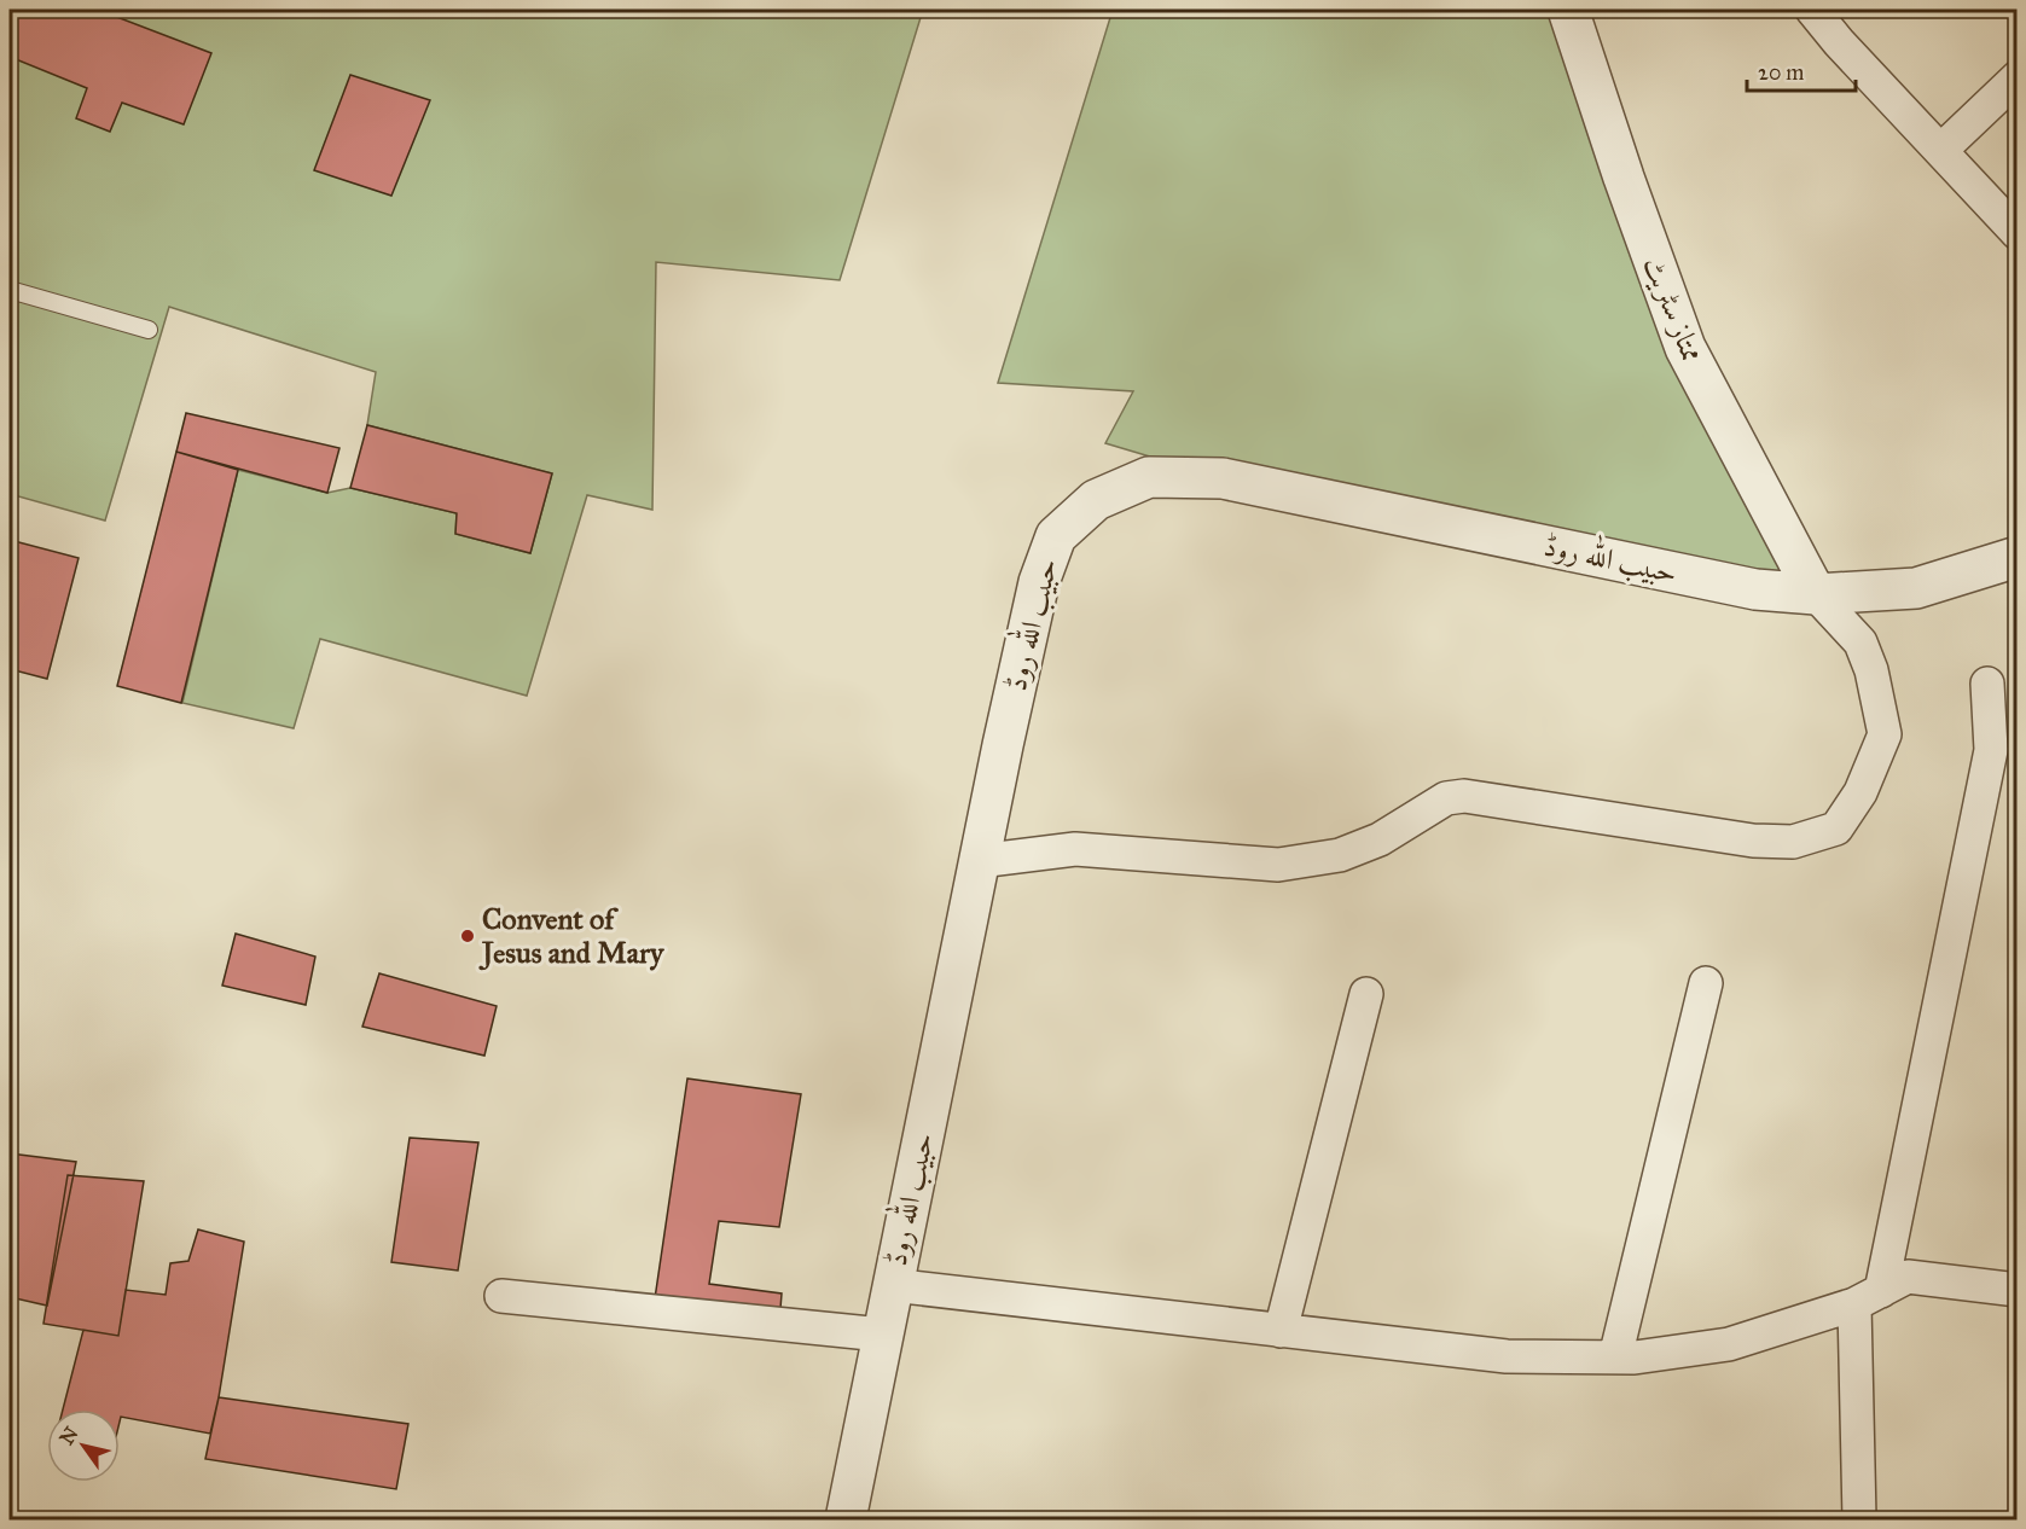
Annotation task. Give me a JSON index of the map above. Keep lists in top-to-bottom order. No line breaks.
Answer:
{"streets":{"street":["ممتاز سٹریٹ","حبیب اللہ روڈ"]},"crossings":[["ممتاز سٹریٹ","حبیب اللہ روڈ"]],"places":["Convent of Jesus and Mary"],"scale_bar":"20 m","north":"top left"}
